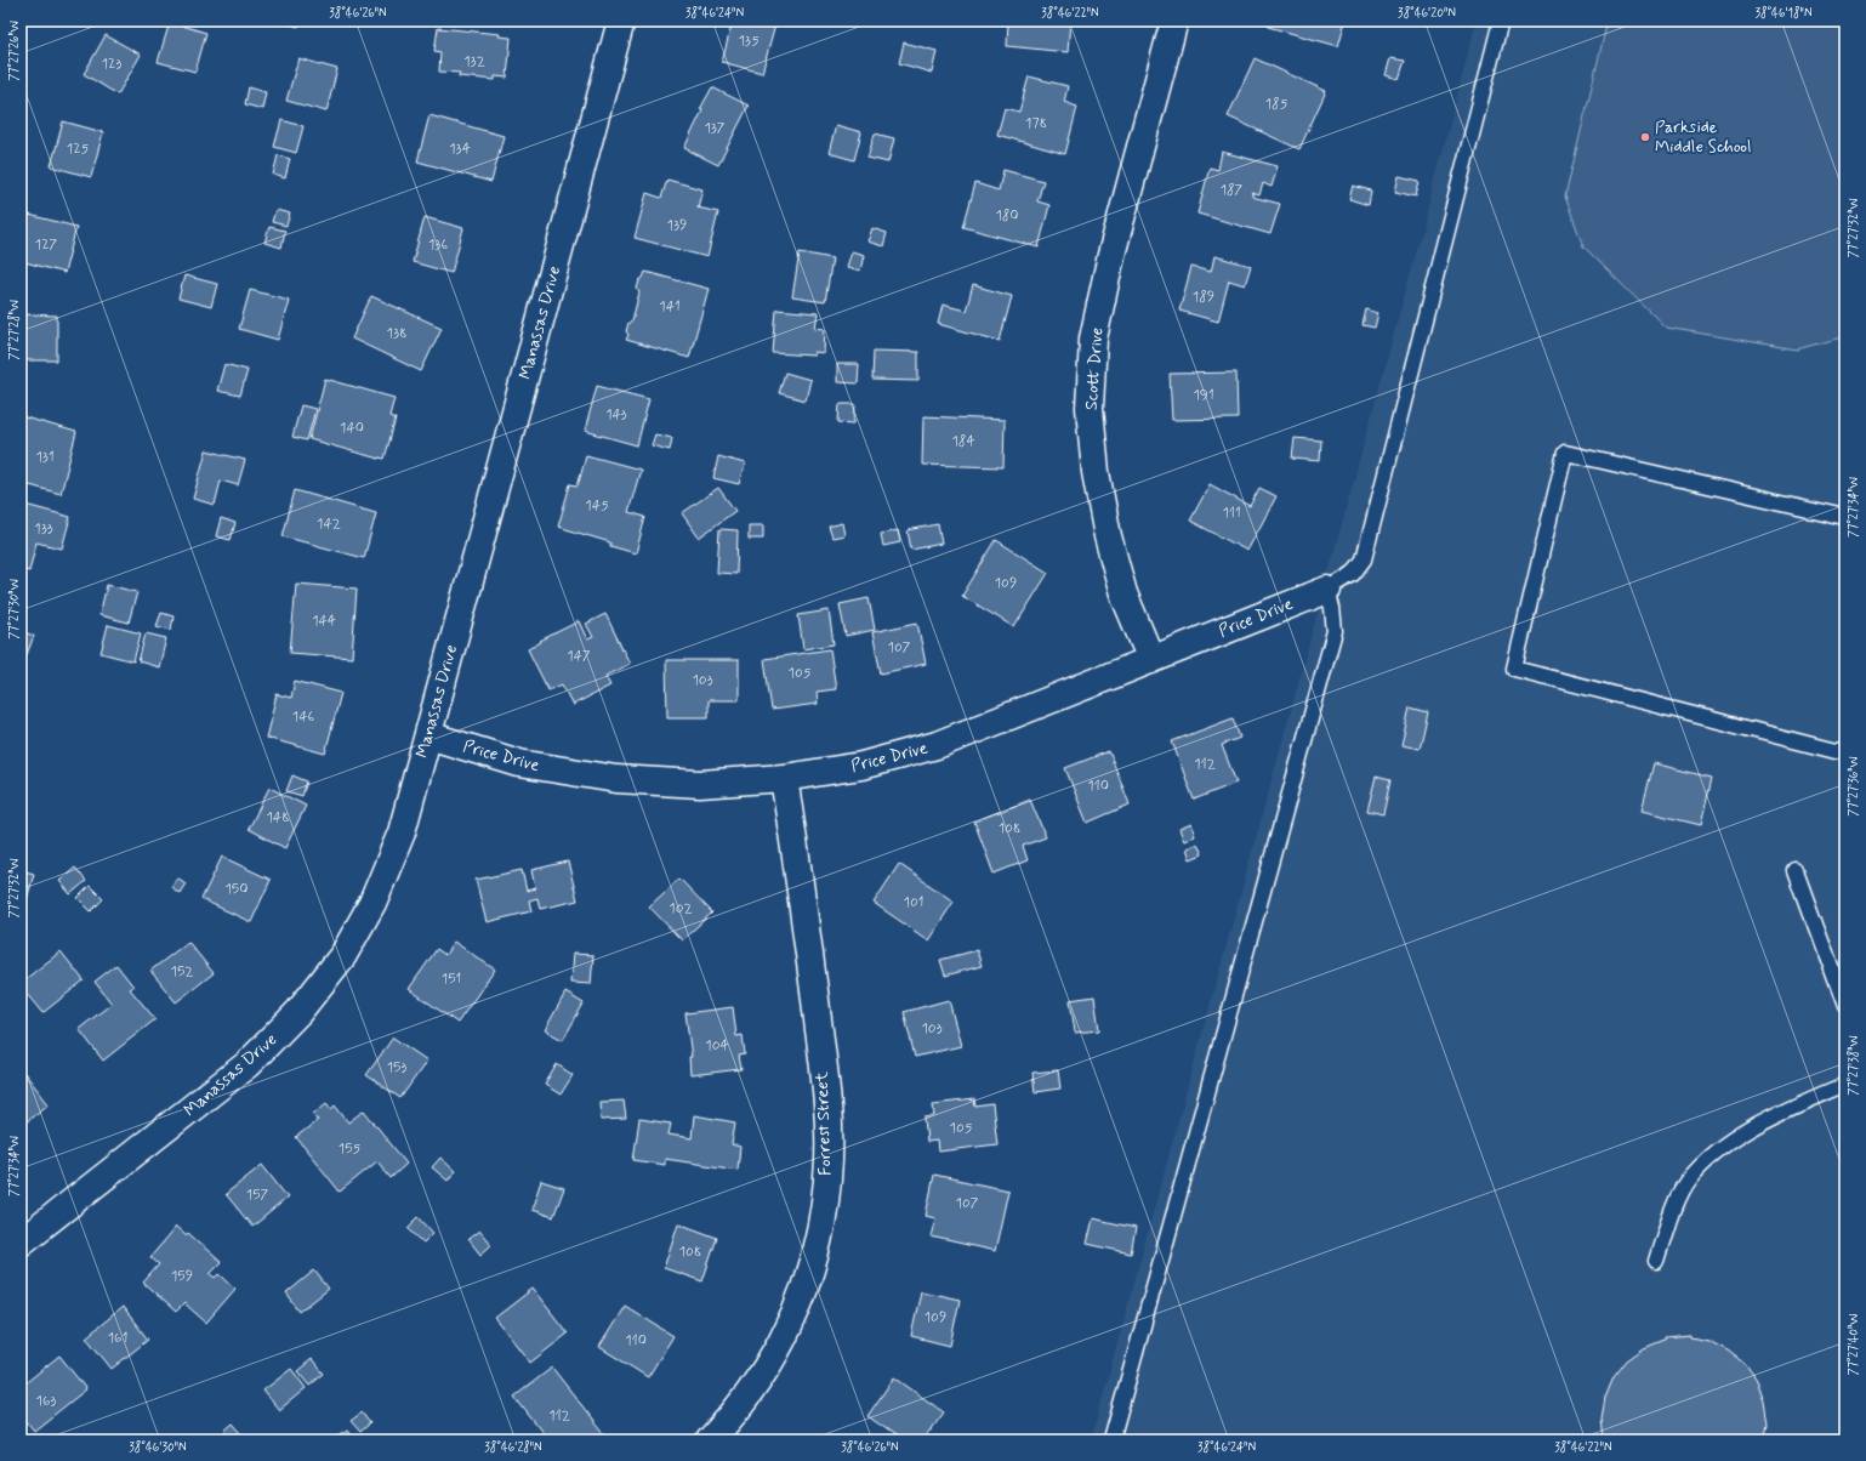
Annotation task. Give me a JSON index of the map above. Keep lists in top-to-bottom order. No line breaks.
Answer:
{"streets":{"street":["Manassas Drive","Scott Drive","Price Drive","Forrest Street"]},"crossings":[["Manassas Drive","Price Drive"],["Scott Drive","Price Drive"],["Price Drive","Forrest Street"]],"places":["Parkside Middle School"],"house_numbers":["135","132","123","185","178","137","125","134","187","180","139","127","136","189","141","138","191","143","140","184","131","145","111","142","133","109","144","107","147","105","103","146","112","110","148","108","150","101","102","152","151","103","104","153","105","155","157","107","108","159","109","161","110","163","112"],"coordinates":["38°46'26\"N","38°46'24\"N","38°46'22\"N","38°46'20\"N","38°46'18\"N","77°27'26\"W","77°27'32\"W","77°27'28\"W","77°27'34\"W","77°27'30\"W","77°27'36\"W","77°27'38\"W","77°27'40\"W","38°46'30\"N","38°46'28\"N"]}
